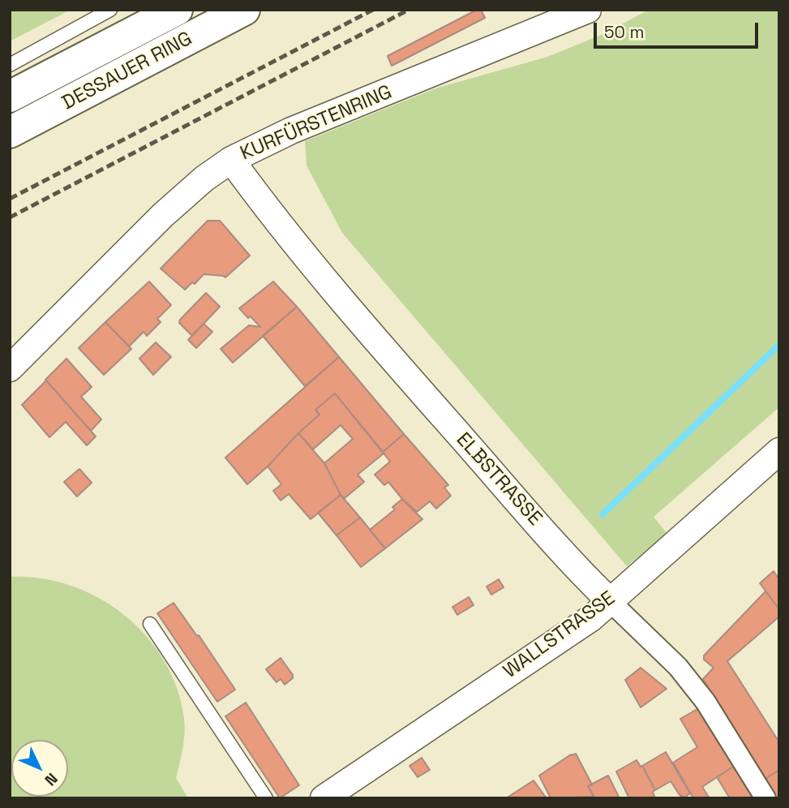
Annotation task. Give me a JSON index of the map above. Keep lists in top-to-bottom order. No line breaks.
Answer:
{"streets":{"main road":["DESSAUER RING"],"street":["KURFÜRSTENRING","ELBSTRASSE","WALLSTRASSE"]},"crossings":[["KURFÜRSTENRING","ELBSTRASSE"],["ELBSTRASSE","WALLSTRASSE"]],"scale_bar":"50 m","north":"bottom right"}
